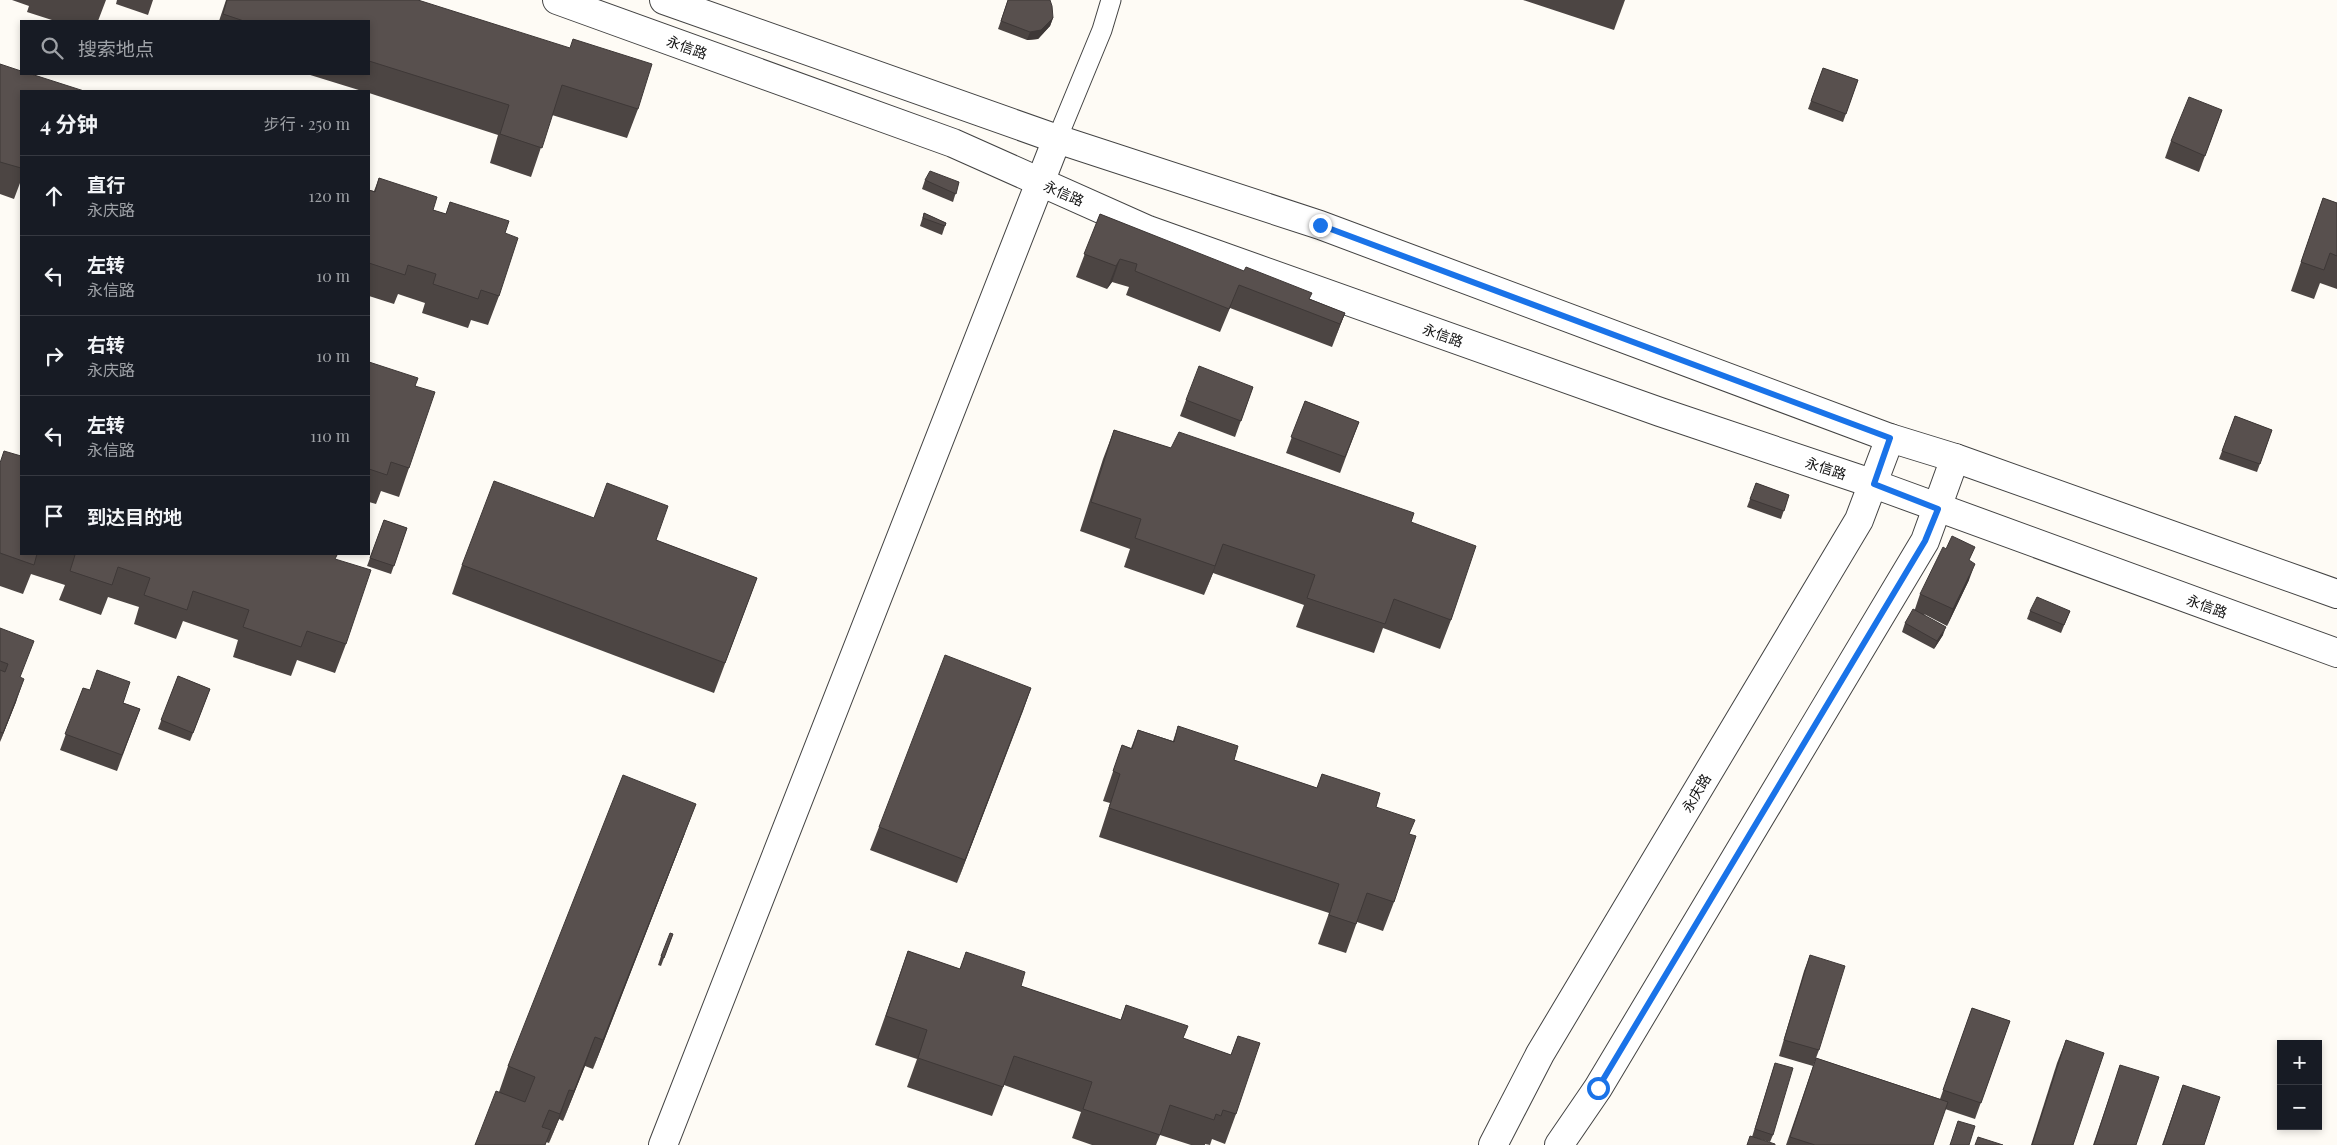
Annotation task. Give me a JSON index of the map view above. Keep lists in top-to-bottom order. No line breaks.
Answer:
{"streets":{"street":["永信路","永庆路"]},"crossings":[["永信路","永庆路"]],"page":{"search":"搜索地点","heading":["4 分钟","步行 · 250 m"],"list":[["直行","永庆路","120 m"],["左转","永信路","10 m"],["右转","永庆路","10 m"],["左转","永信路","110 m"],"到达目的地"],"map_buttons":["+","−"]}}
